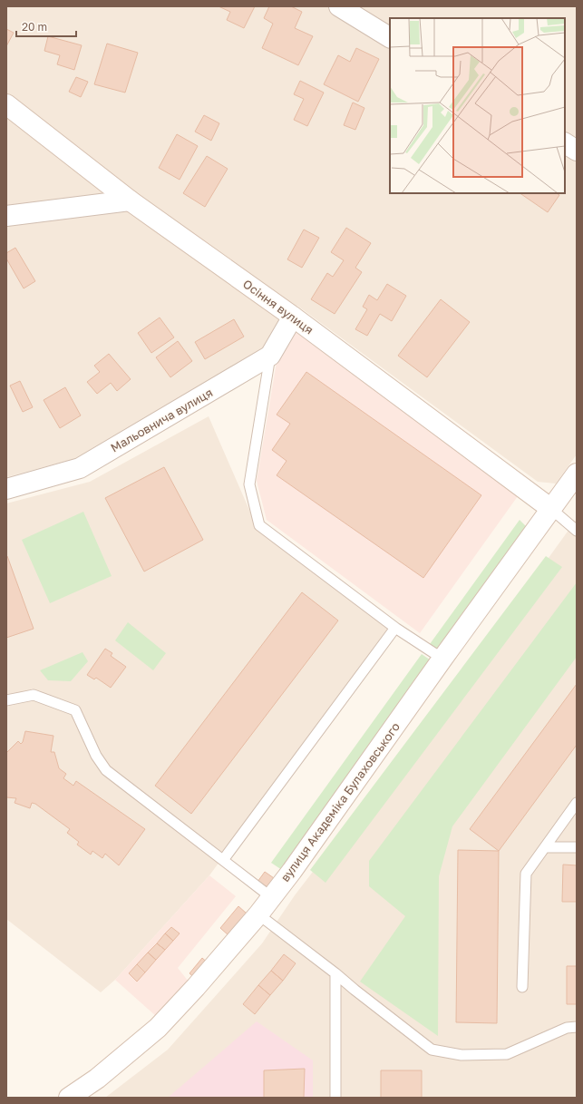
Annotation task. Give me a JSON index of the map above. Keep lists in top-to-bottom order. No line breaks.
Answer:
{"streets":{"street":["Осіння вулиця","Мальовнича вулиця","вулиця Академіка Булаховського"]},"crossings":[["Осіння вулиця","вулиця Академіка Булаховського"]],"scale_bar":"20 m"}
